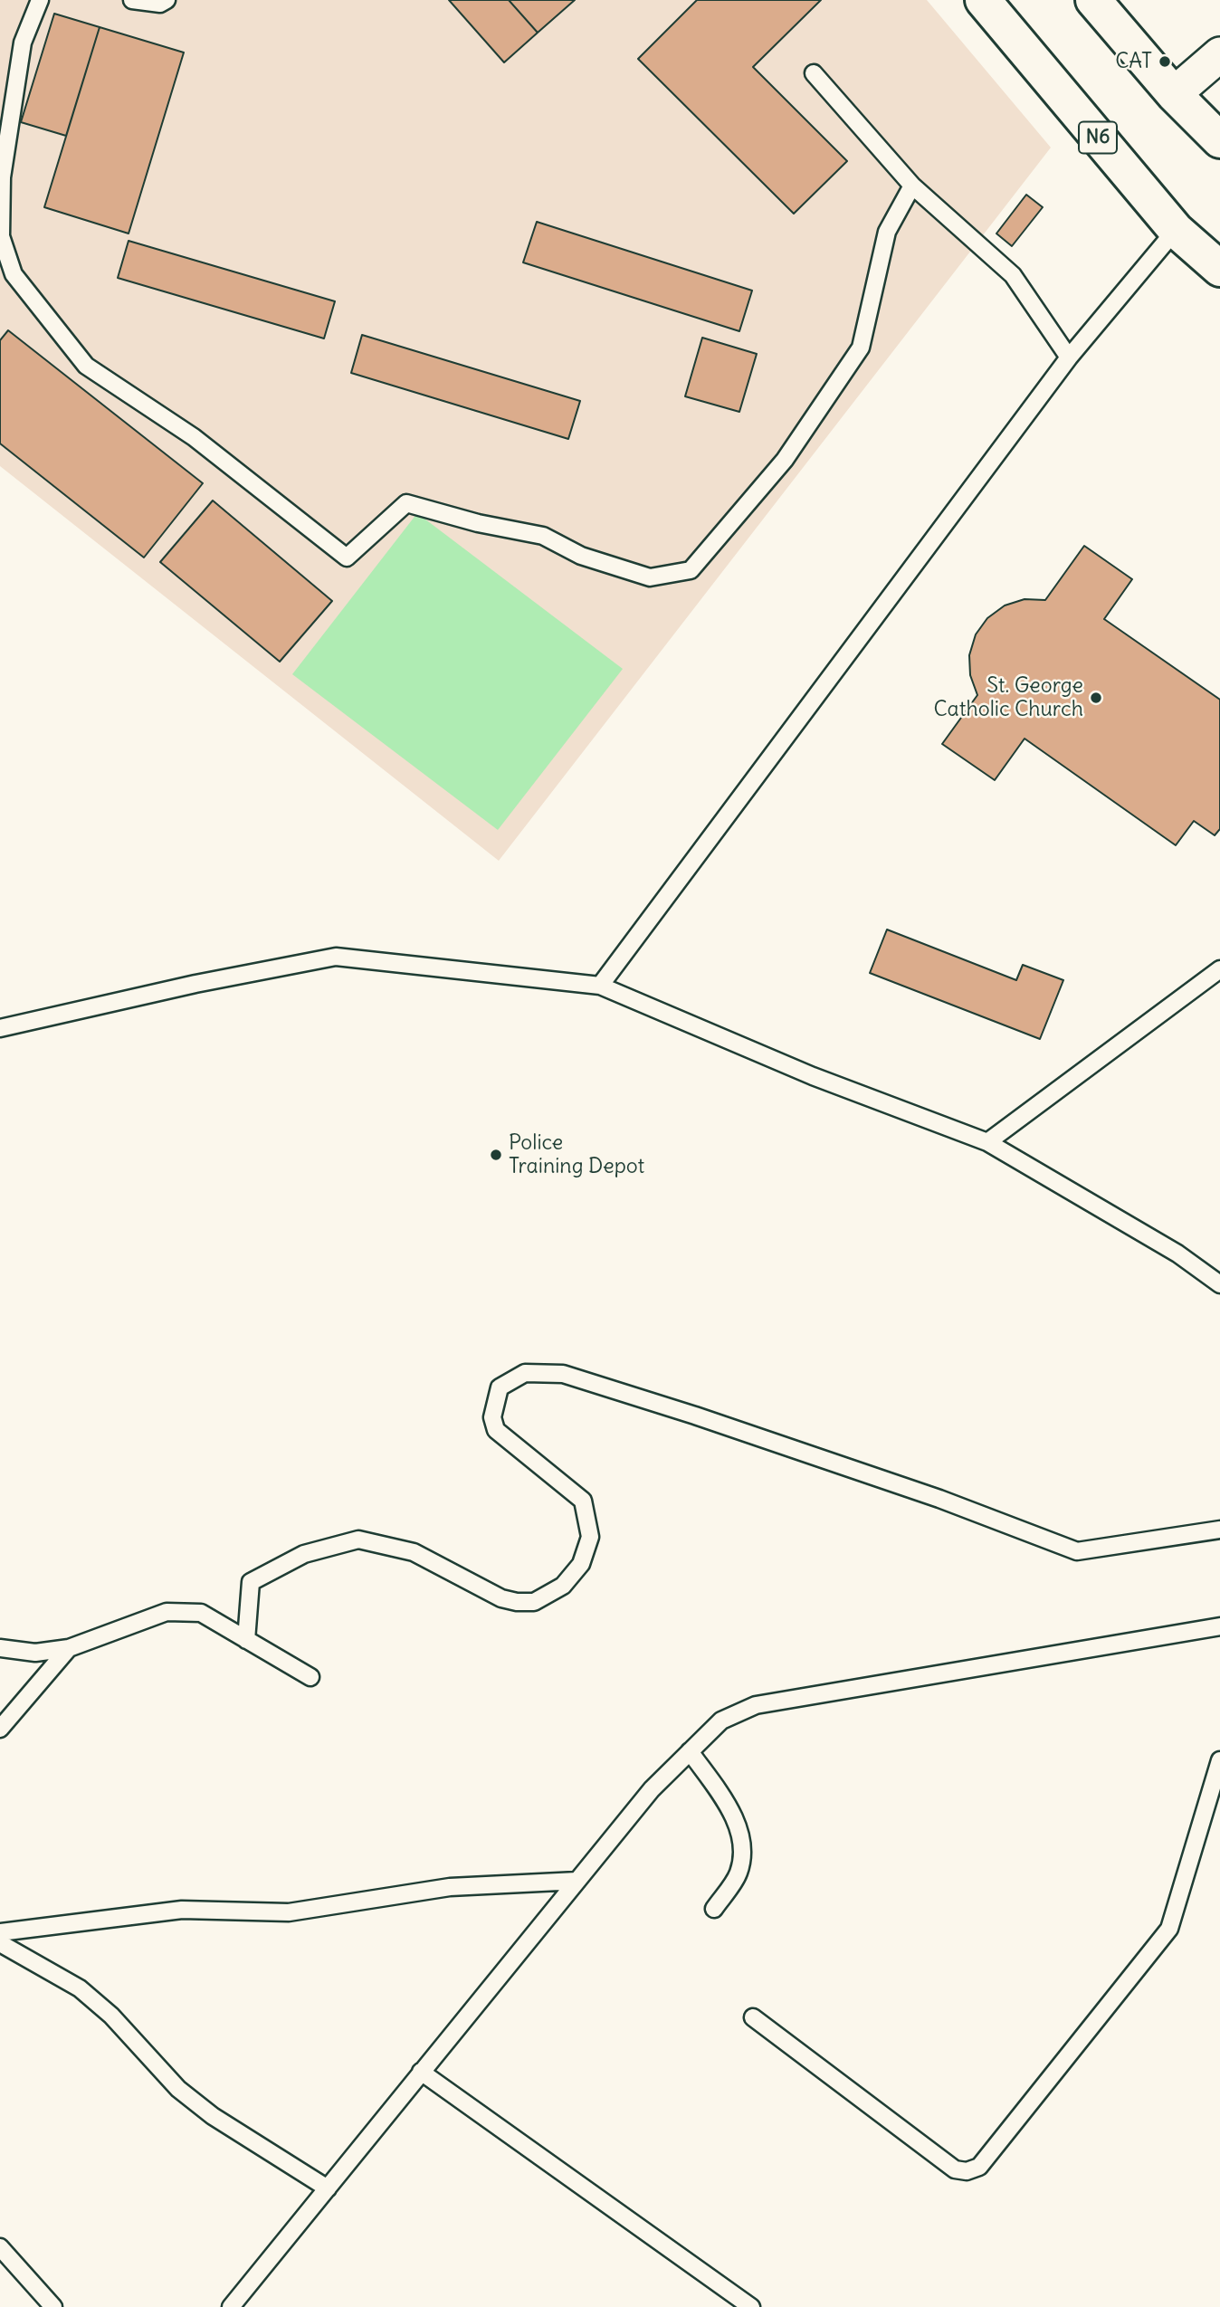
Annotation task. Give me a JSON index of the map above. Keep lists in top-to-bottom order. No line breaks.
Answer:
{"streets":{"highway":["N6"]},"places":["CAT","St. George Catholic Church","Police Training Depot"]}
